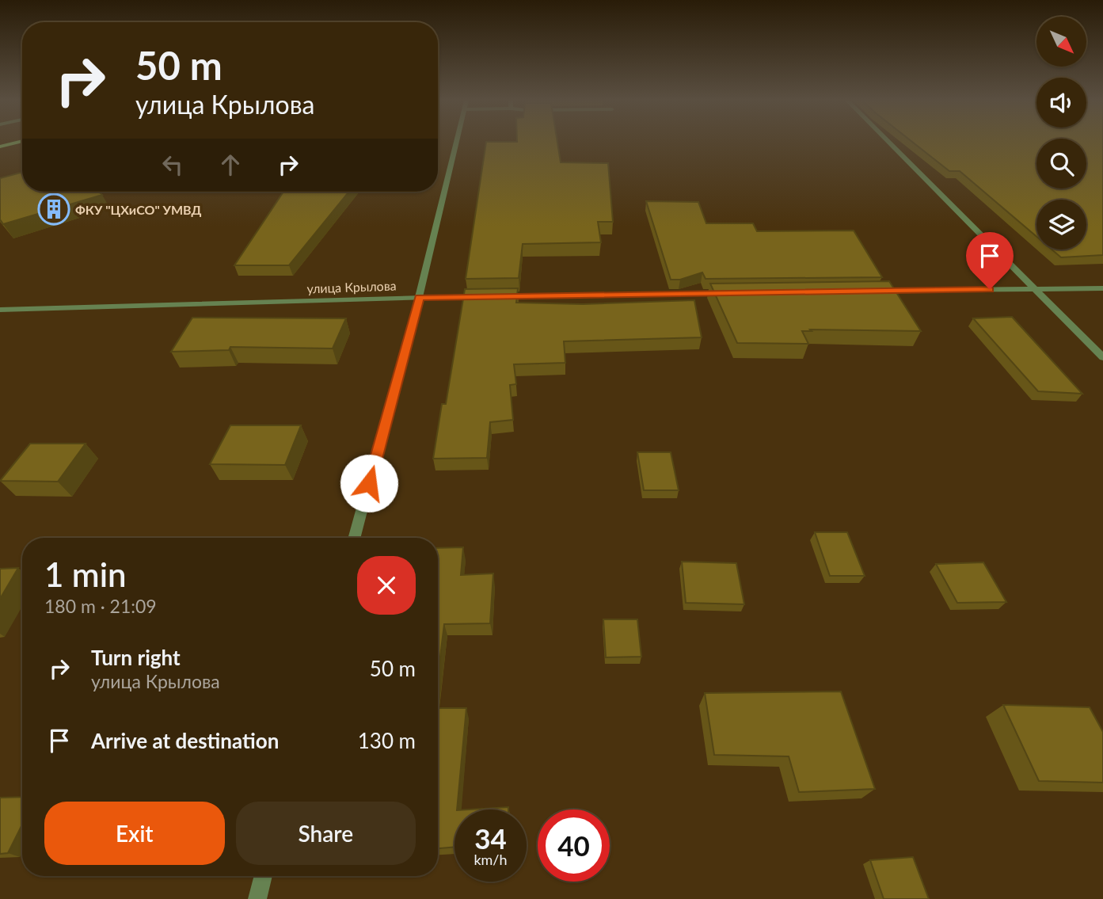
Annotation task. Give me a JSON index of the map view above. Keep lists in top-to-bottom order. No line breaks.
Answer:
{"streets":{"street":["улица Крылова"]},"places":{"building":["ФКУ \"ЦХиСО\" УМВД"]},"north":"bottom right","page":{"turn":["50 m","улица Крылова"],"heading":["1 min","180 m · 21:09"],"list":[{"name":"Turn right","note":"улица Крылова","value":"50 m"},{"name":"Arrive at destination","value":"130 m"}],"buttons":["Exit","Share"],"speed":"34 km/h","limit":"40"}}
